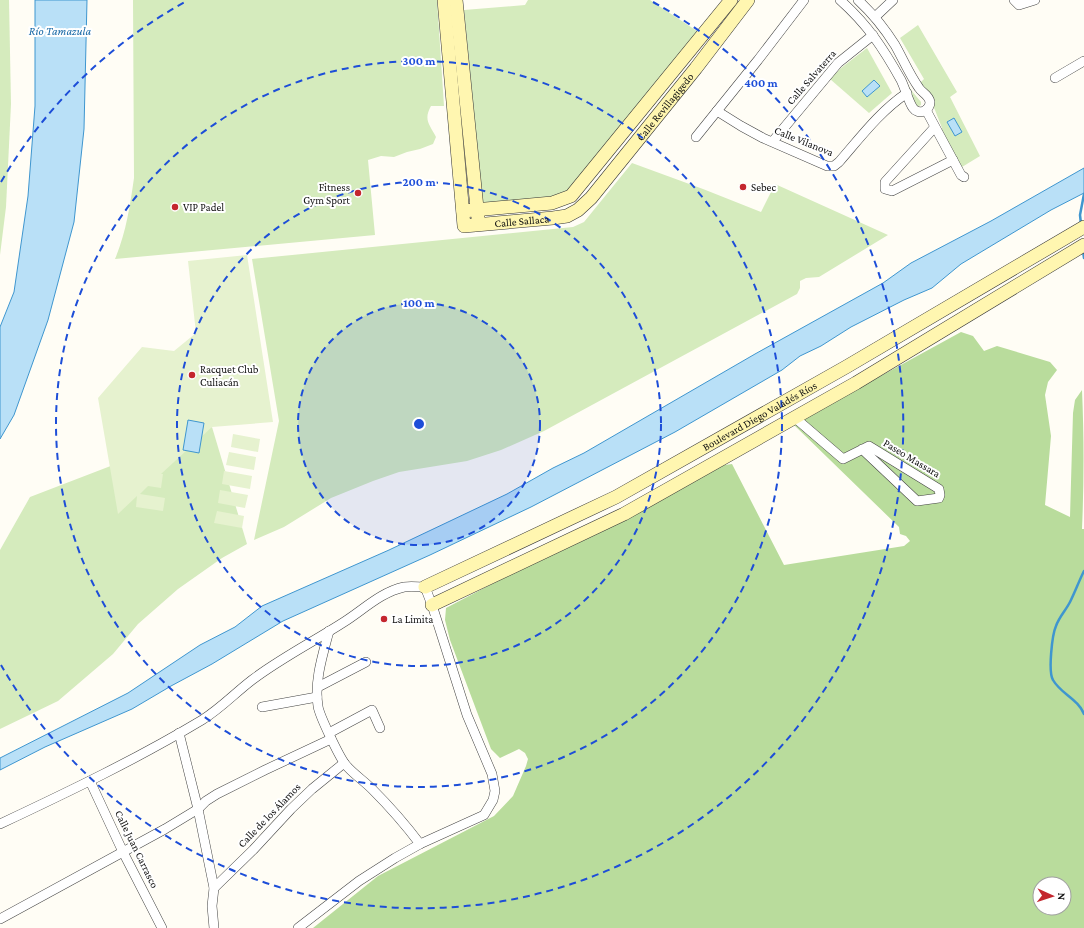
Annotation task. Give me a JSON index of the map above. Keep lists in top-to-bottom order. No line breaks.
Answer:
{"streets":{"street":["Calle Salvaterra","Calle Revillagigedo","Calle Vilanova","Calle Sallaca","Boulevard Diego Valadés Ríos","Paseo Massara","Calle de los Álamos","Calle Juan Carrasco"]},"crossings":[["Calle Salvaterra","Calle Vilanova"],["Calle Revillagigedo","Calle Sallaca"]],"water":["Río Tamazula"],"places":["Sebec","Fitness Gym Sport","VIP Padel","Racquet Club Culiacán","La Limita"],"north":"right","rings":["300 m","400 m","200 m","100 m"]}
